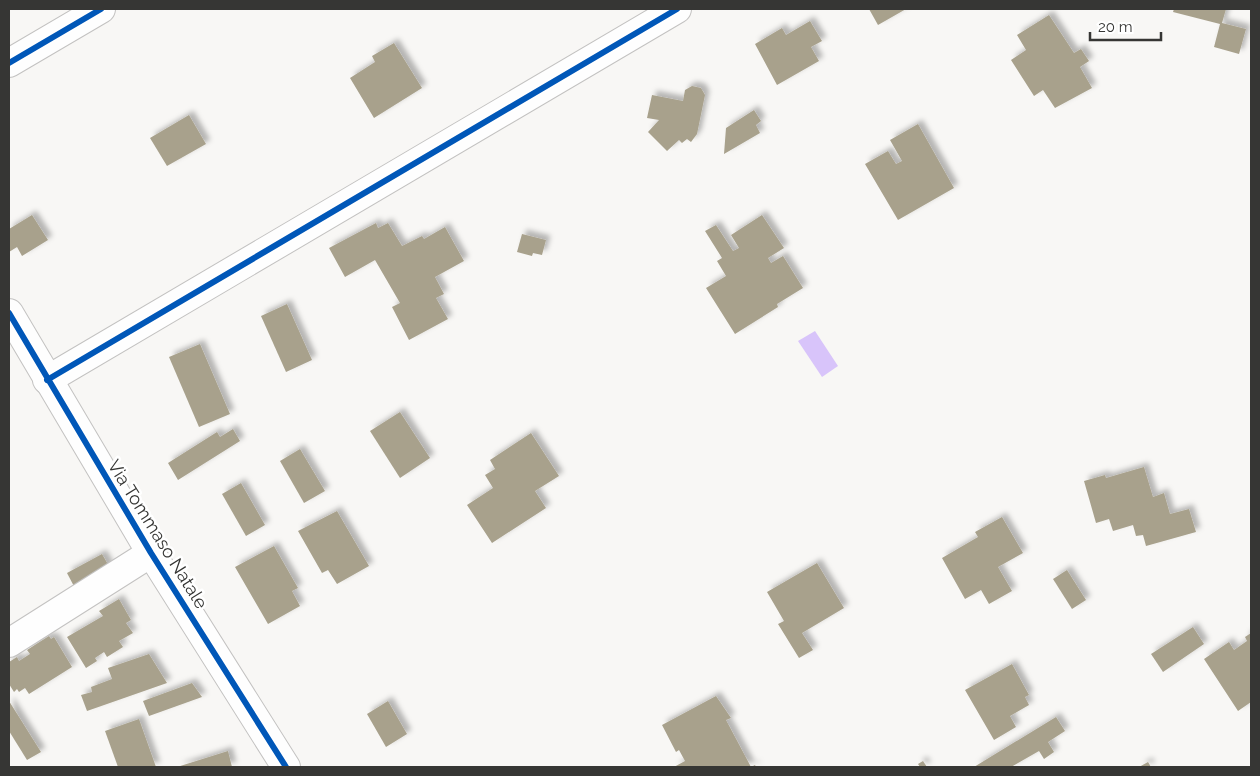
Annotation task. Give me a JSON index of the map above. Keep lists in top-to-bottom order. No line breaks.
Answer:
{"streets":{"street":["Via Tommaso Natale"]},"scale_bar":"20 m"}
